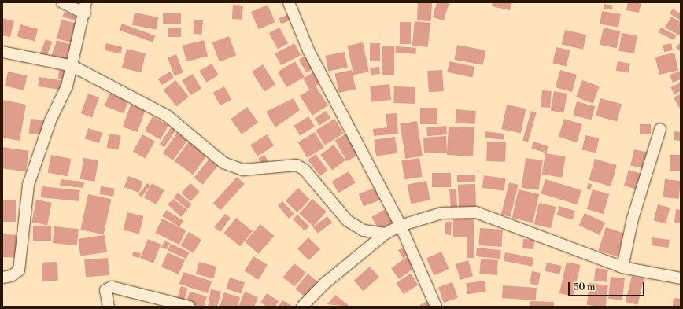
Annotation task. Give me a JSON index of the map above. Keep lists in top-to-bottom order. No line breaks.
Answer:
{"scale_bar":"50 m"}
